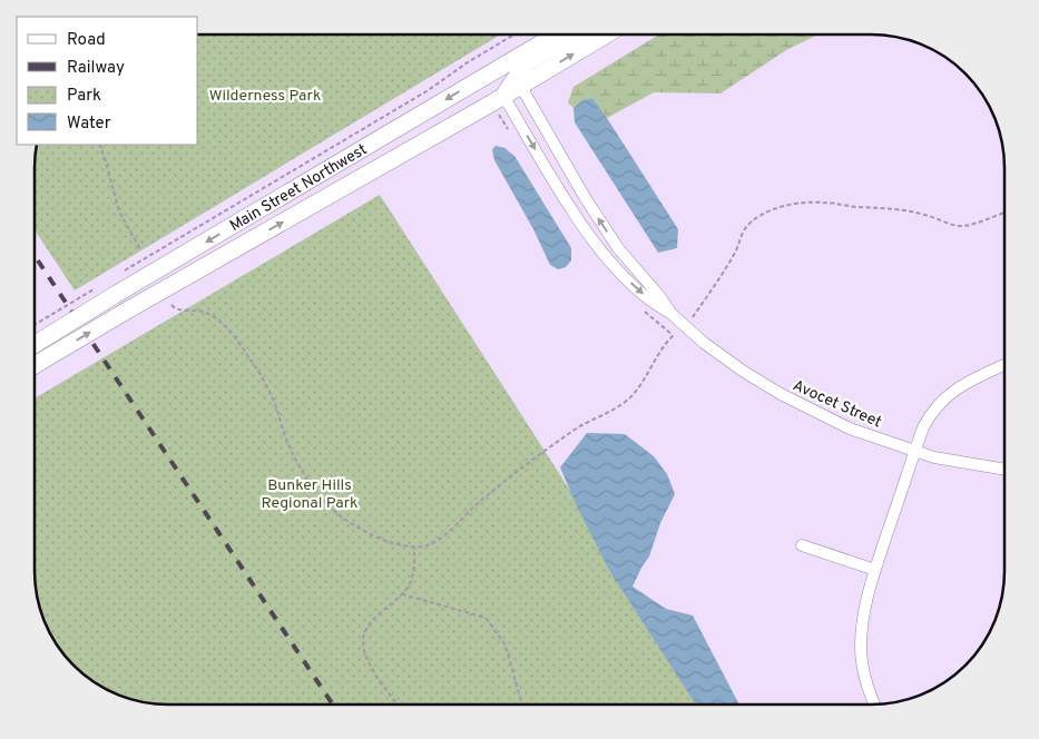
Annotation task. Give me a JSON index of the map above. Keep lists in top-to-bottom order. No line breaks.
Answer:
{"streets":{"main road":["Main Street Northwest"],"street":["Avocet Street"]},"crossings":[["Main Street Northwest","Avocet Street"]],"parks":["Wilderness Park","Bunker Hills Regional Park"],"legend":["Road","Railway","Park","Water"]}
